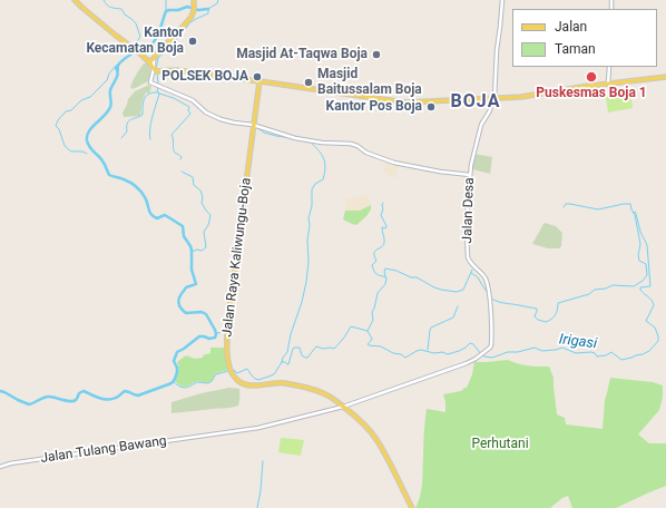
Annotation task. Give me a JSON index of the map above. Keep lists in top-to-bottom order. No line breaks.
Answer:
{"streets":{"main road":["Jalan Raya Kaliwungu-Boja"],"street":["Jalan Desa","Jalan Tulang Bawang"]},"crossings":[["Jalan Desa","Jalan Raya Kaliwungu-Boja"],["Jalan Desa","Jalan Tulang Bawang"]],"districts":["BOJA"],"water":["Irigasi"],"parks":["Perhutani"],"places":["Kantor Kecamatan Boja","Masjid At-Taqwa Boja","POLSEK BOJA","Puskesmas Boja 1","Masjid Baitussalam Boja","Kantor Pos Boja"],"legend":["Jalan","Taman"]}
